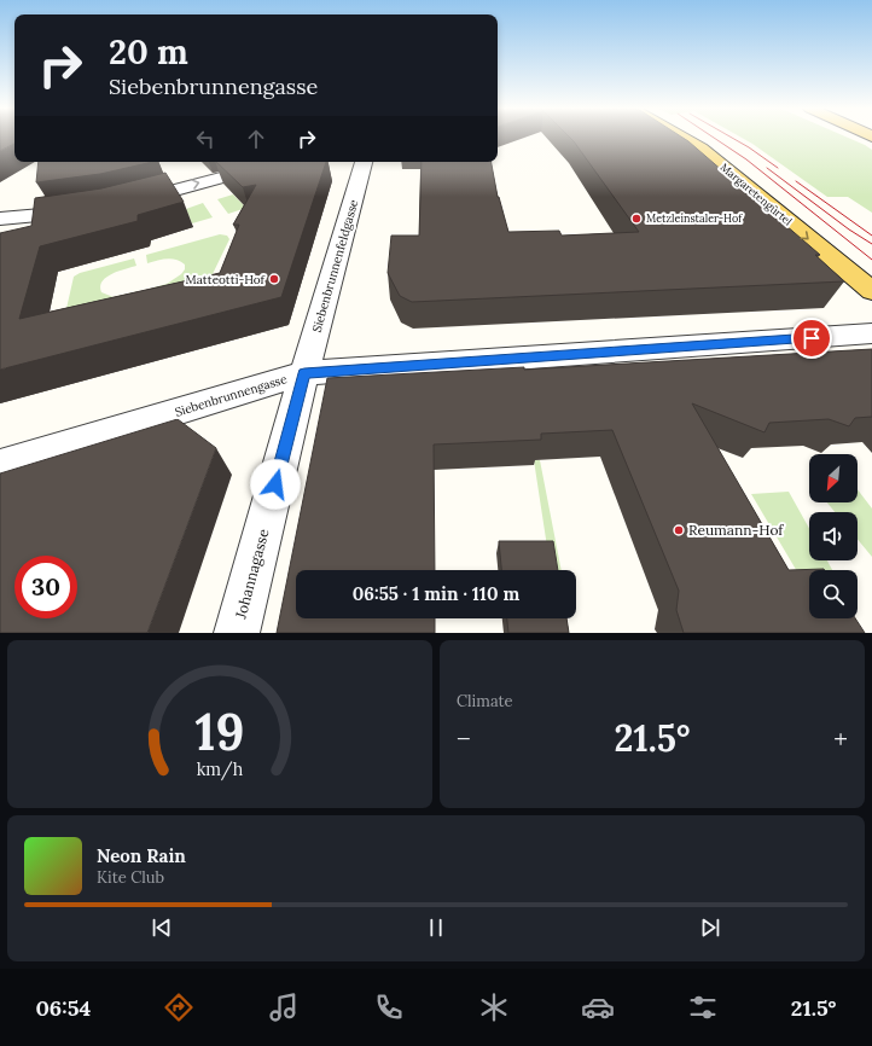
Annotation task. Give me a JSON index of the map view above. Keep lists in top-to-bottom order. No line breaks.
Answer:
{"streets":{"main road":["Margaretengürtel"],"street":["Siebenbrunnenfeldgasse","Siebenbrunnengasse","Johannagasse"]},"crossings":[["Siebenbrunnenfeldgasse","Siebenbrunnengasse"],["Siebenbrunnenfeldgasse","Johannagasse"],["Siebenbrunnengasse","Johannagasse"]],"one_way":["Margaretengürtel"],"places":["Metzleinstaler-Hof","Matteotti-Hof","Reumann-Hof"],"north":"bottom left","page":{"turn":["20 m","Siebenbrunnengasse"],"limit":"30","trip":"06:55 · 1 min · 110 m","tile":"Climate","heat":["−","21.5°","+"],"song":["Neon Rain","Kite Club"],"tabs":["06:54","21.5°"],"gauge":["19","km/h"]}}
